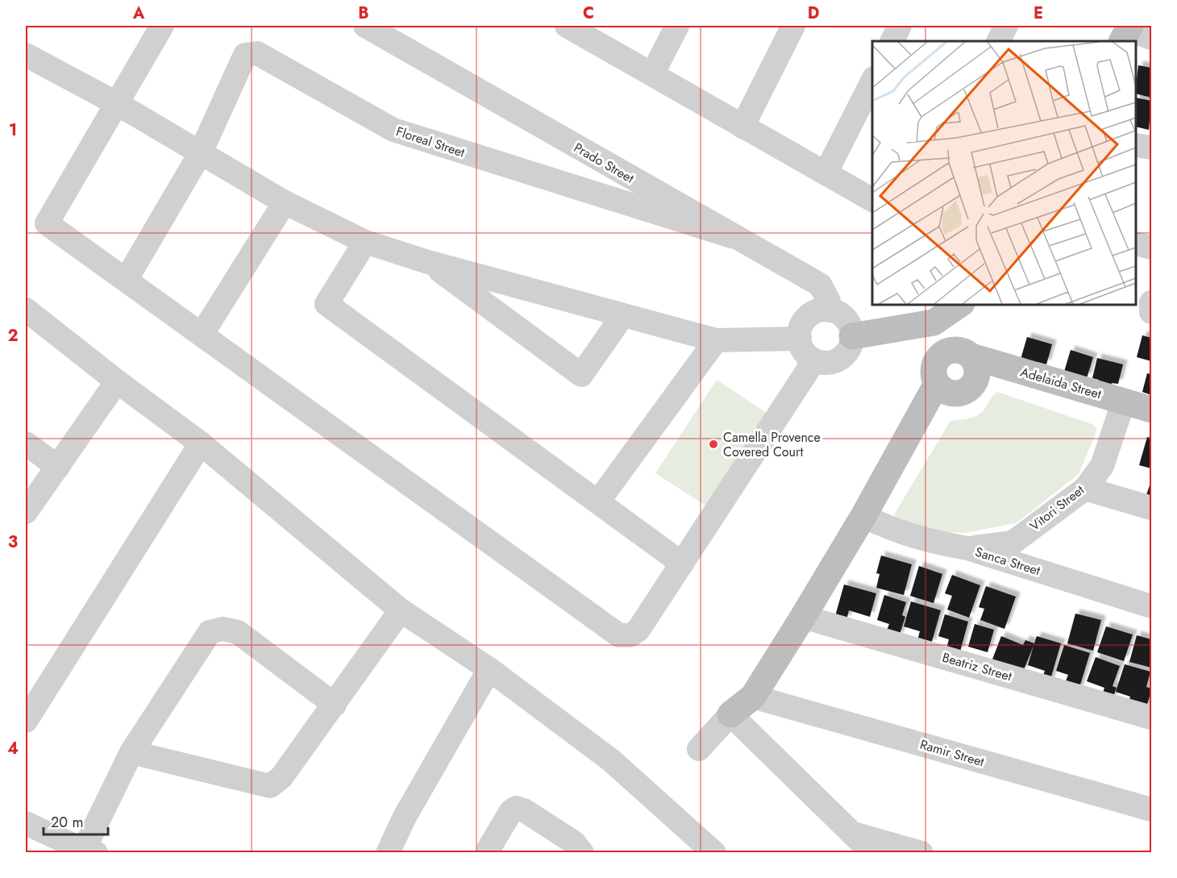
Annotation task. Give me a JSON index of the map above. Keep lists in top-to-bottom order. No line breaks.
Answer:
{"streets":{"street":["Floreal Street","Prado Street","Adelaida Street","Vitori Street","Sanca Street","Beatriz Street","Ramir Street"]},"crossings":[["Floreal Street","Prado Street"],["Adelaida Street","Vitori Street"],["Vitori Street","Sanca Street"]],"places":["Camella Provence Covered Court"],"scale_bar":"20 m","grid":{"columns":["A","B","C","D","E"],"rows":["1","2","3","4"]}}
